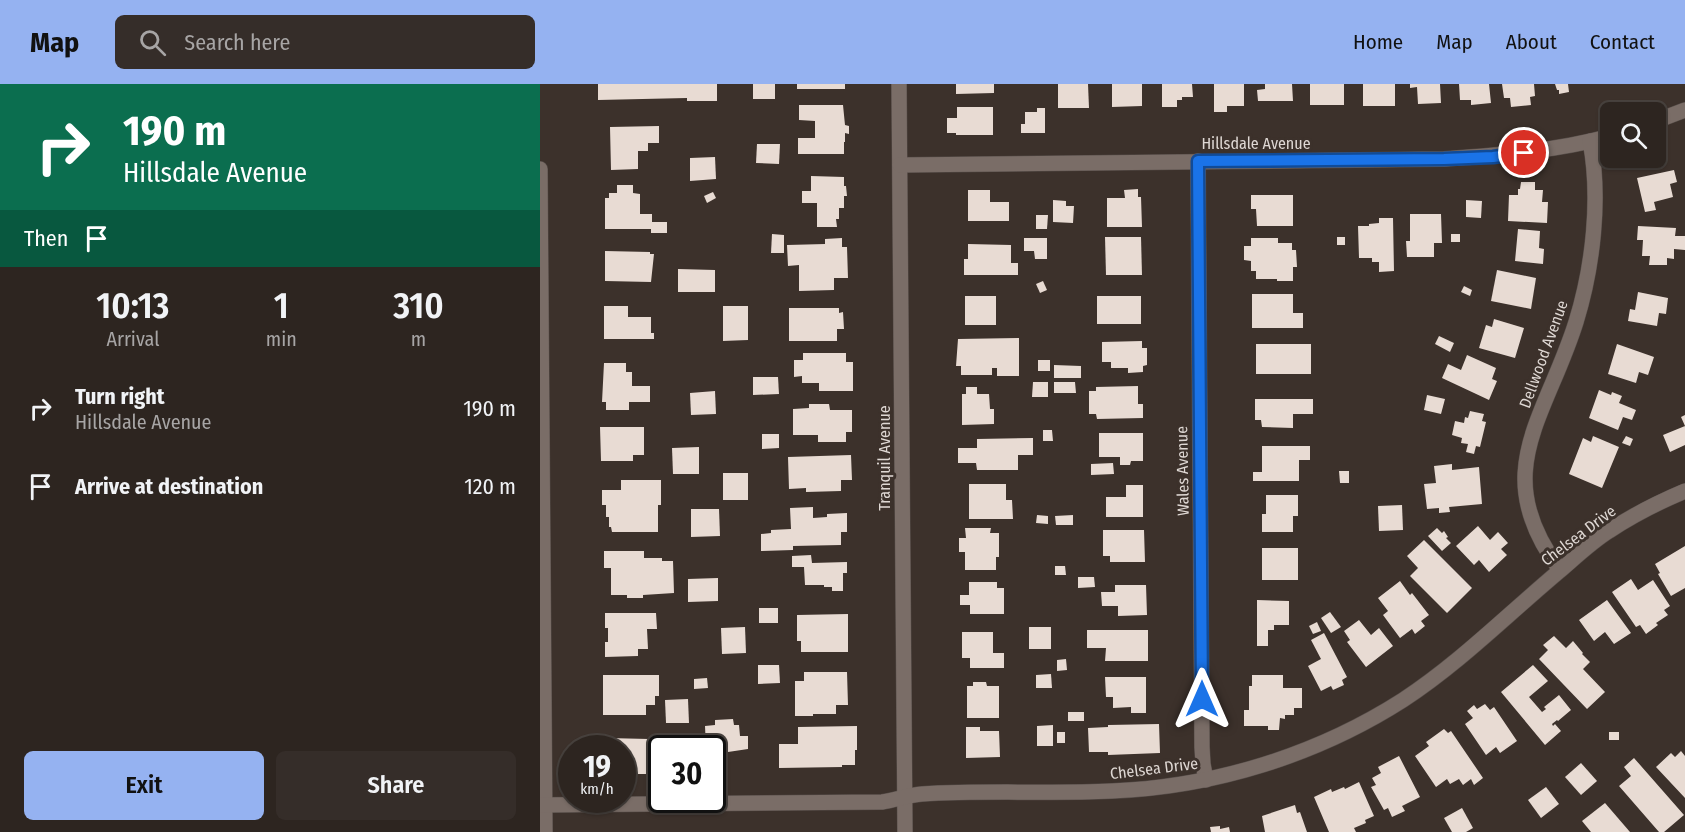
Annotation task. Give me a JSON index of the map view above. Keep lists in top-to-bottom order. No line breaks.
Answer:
{"streets":{"street":["Hillsdale Avenue","Dellwood Avenue","Tranquil Avenue","Wales Avenue","Chelsea Drive"]},"crossings":[["Hillsdale Avenue","Dellwood Avenue"],["Hillsdale Avenue","Tranquil Avenue"],["Hillsdale Avenue","Wales Avenue"],["Dellwood Avenue","Chelsea Drive"],["Tranquil Avenue","Chelsea Drive"],["Wales Avenue","Chelsea Drive"]],"page":{"header":"Map","search":"Search here","nav":["Home","Map","About","Contact"],"turn":["190 m","Hillsdale Avenue"],"then":"Then","eta":["10:13","Arrival","1","min","310","m"],"list":[{"name":"Turn right","note":"Hillsdale Avenue","value":"190 m"},{"name":"Arrive at destination","value":"120 m"}],"speed":"19 km/h","limit":"30","buttons":["Exit","Share"]}}
